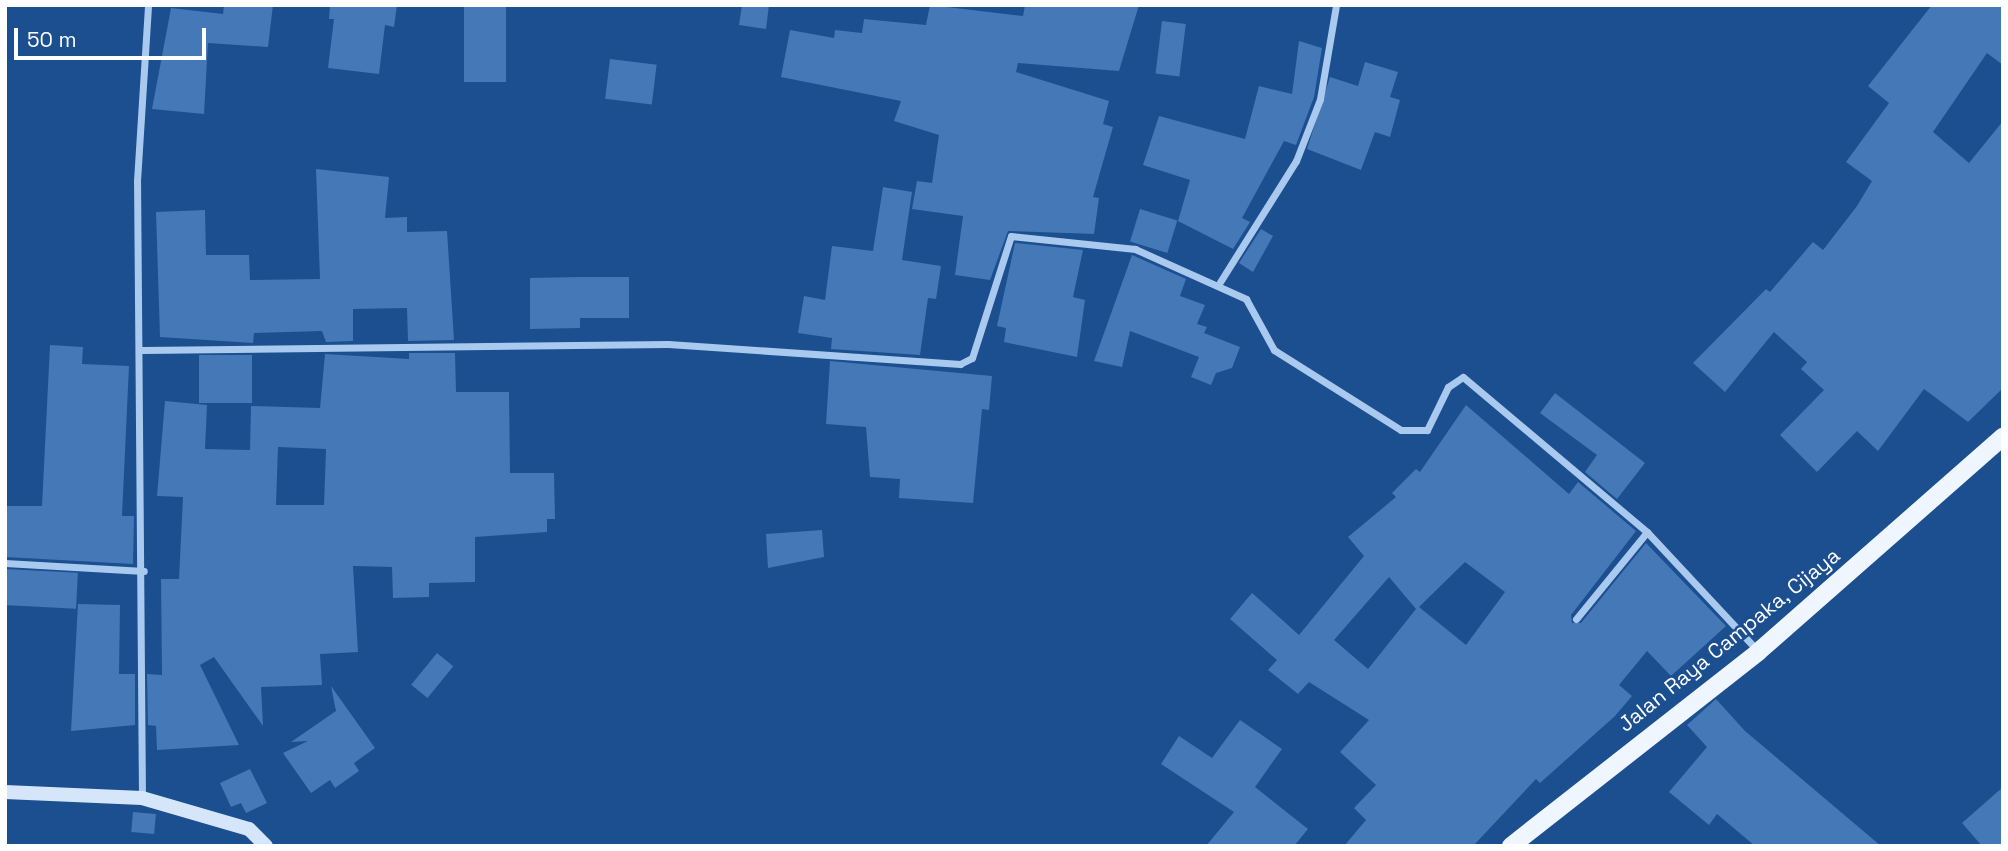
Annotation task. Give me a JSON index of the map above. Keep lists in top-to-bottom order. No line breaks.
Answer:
{"streets":{"main road":["Jalan Raya Campaka, Cijaya"]},"scale_bar":"50 m"}
